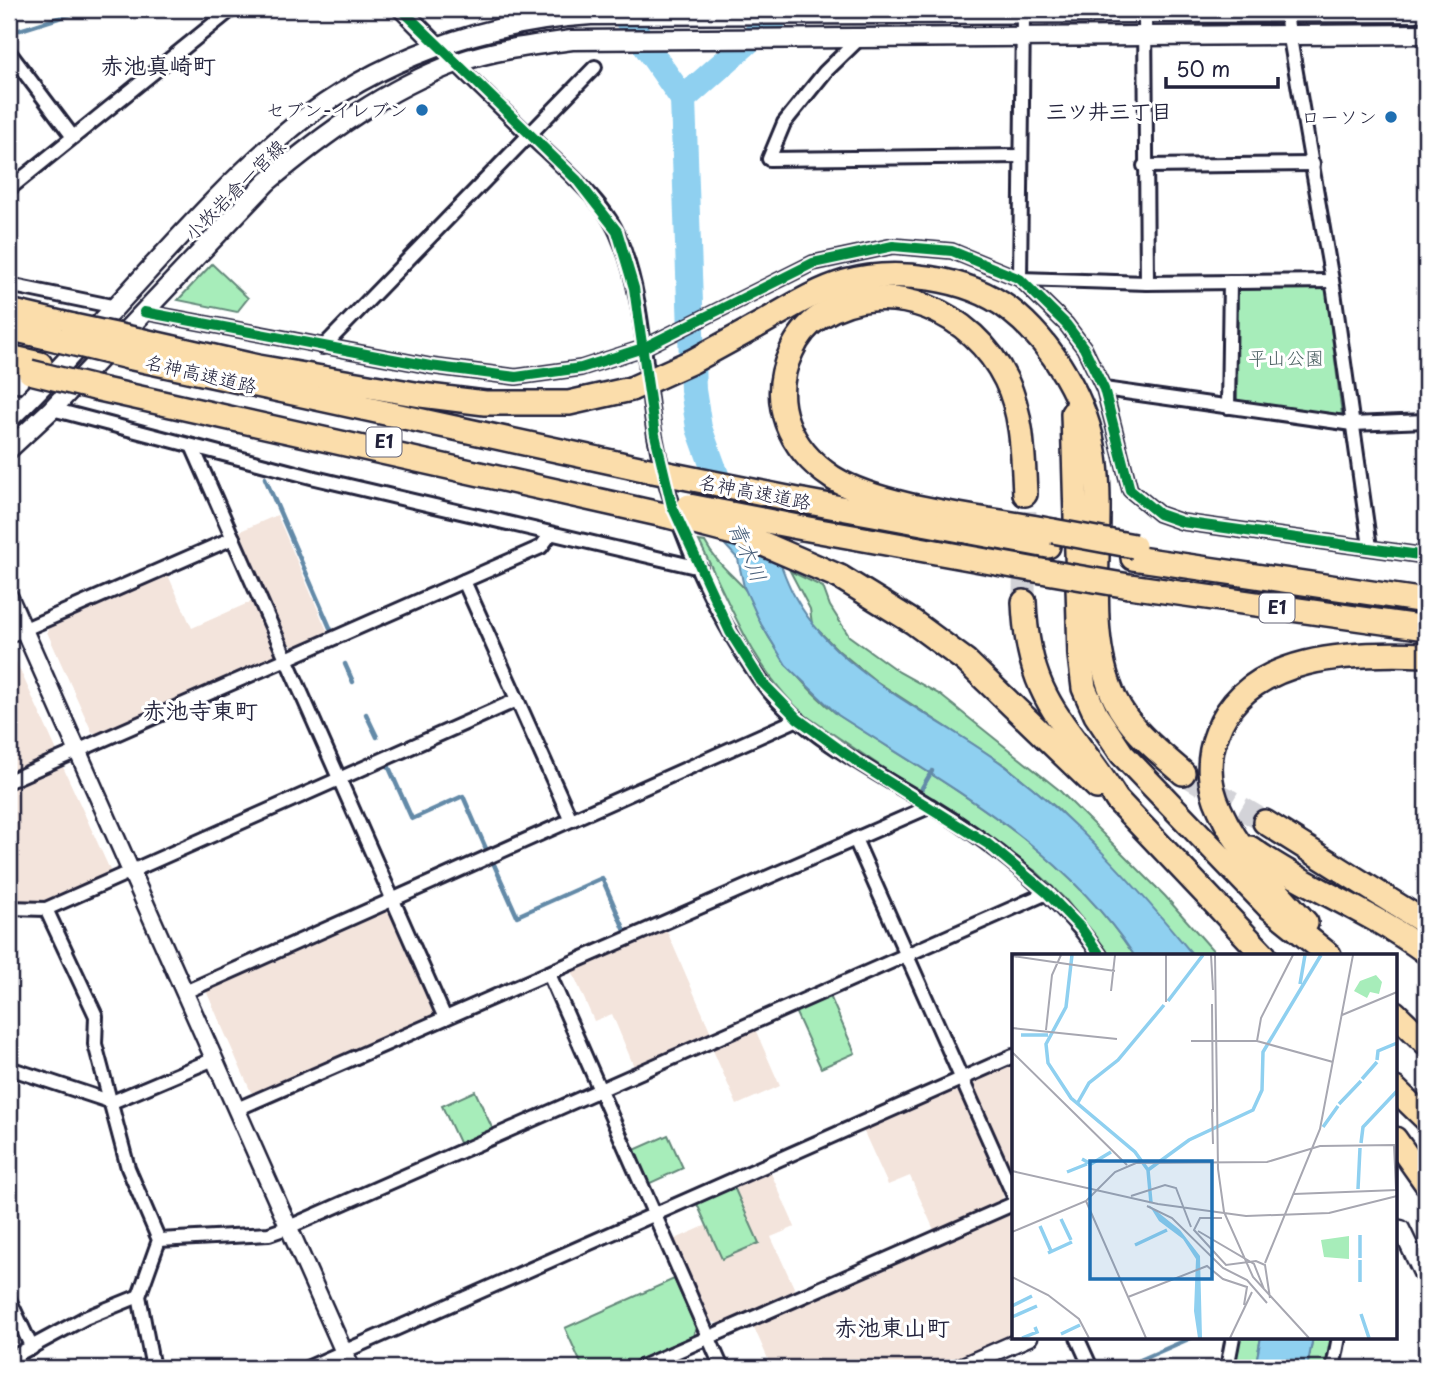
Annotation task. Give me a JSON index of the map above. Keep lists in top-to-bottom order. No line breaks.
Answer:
{"streets":{"highway":["名神高速道路","E1"],"main road":["小牧岩倉一宮線"]},"districts":["赤池真崎町","三ツ井三丁目","赤池寺東町","赤池東山町"],"water":["青木川"],"parks":["平山公園"],"places":["セブン-イレブン","ローソン"],"scale_bar":"50 m"}
